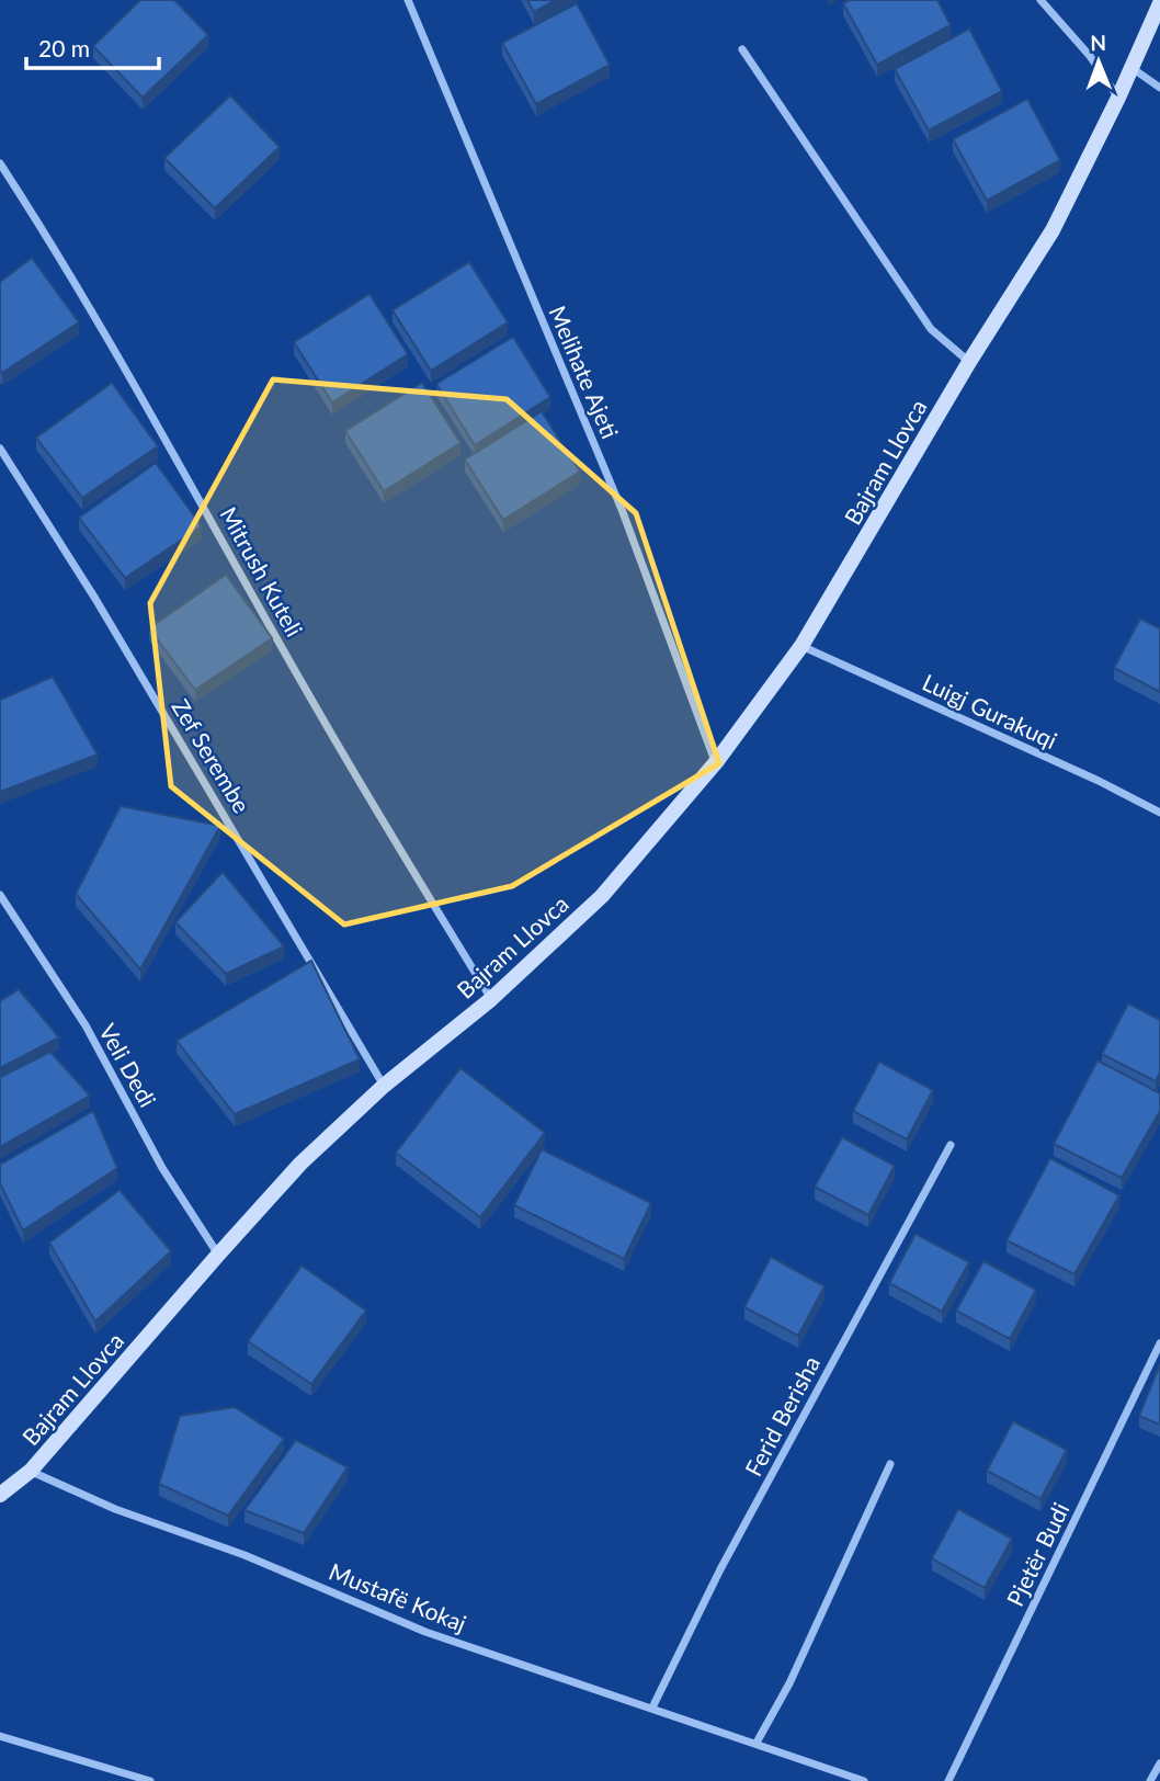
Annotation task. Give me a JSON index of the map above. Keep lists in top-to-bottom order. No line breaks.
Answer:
{"streets":{"street":["Melihate Ajeti","Bajram Llovca","Mitrush Kuteli","Luigj Gurakuqi","Zef Serembe","Veli Dedi","Ferid Berisha","Pjetër Budi","Mustafë Kokaj"]},"crossings":[["Melihate Ajeti","Bajram Llovca"],["Bajram Llovca","Mitrush Kuteli"],["Bajram Llovca","Luigj Gurakuqi"],["Bajram Llovca","Zef Serembe"],["Bajram Llovca","Veli Dedi"],["Bajram Llovca","Mustafë Kokaj"],["Ferid Berisha","Mustafë Kokaj"]],"scale_bar":"20 m","north":"top"}
